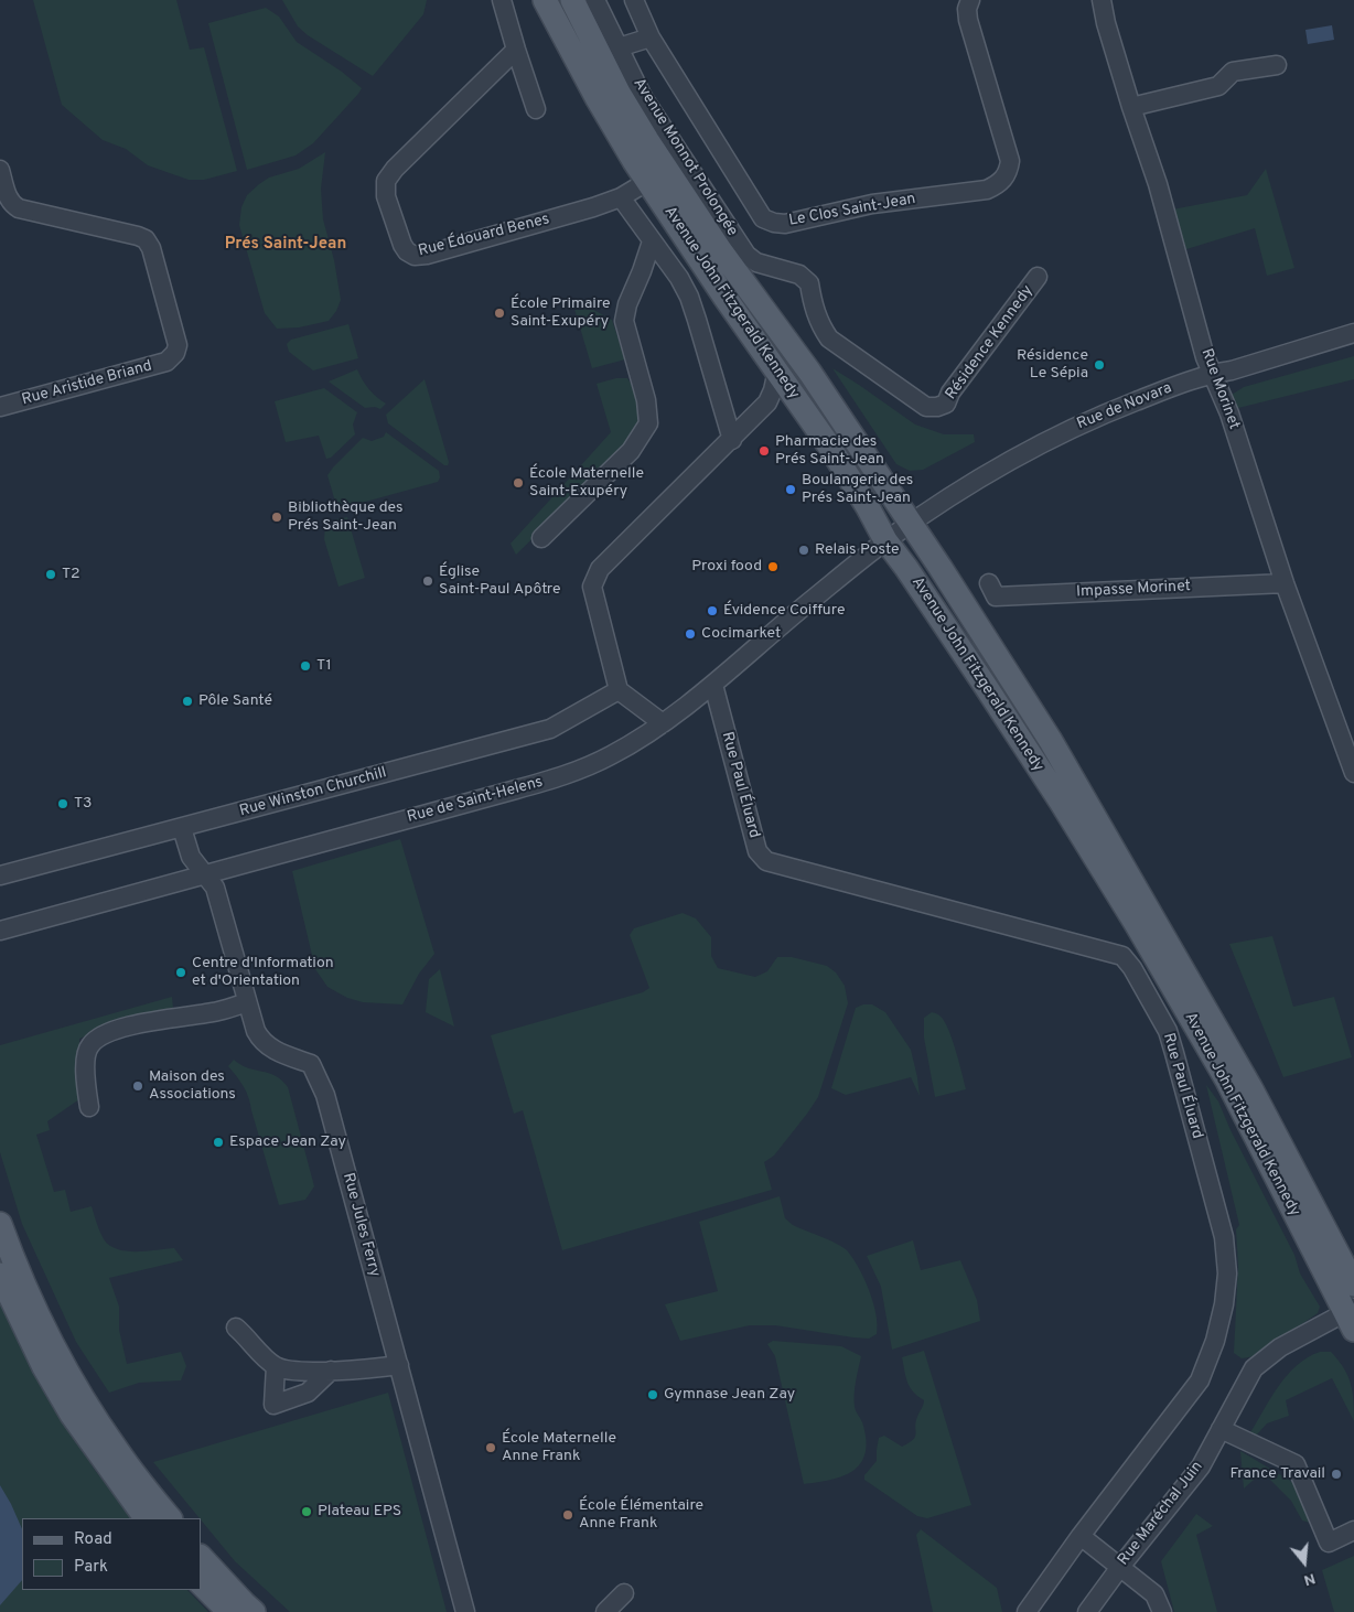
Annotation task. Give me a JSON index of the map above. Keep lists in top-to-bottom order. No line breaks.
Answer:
{"streets":{"main road":["Avenue John Fitzgerald Kennedy"],"street":["Avenue Monnot Prolongée","Le Clos Saint-Jean","Rue Édouard Benes","Résidence Kennedy","Rue Aristide Briand","Rue Morinet","Rue de Novara","Impasse Morinet","Rue Paul Éluard","Rue Winston Churchill","Rue de Saint-Helens","Rue Jules Ferry","Rue Maréchal Juin"]},"crossings":[["Avenue Monnot Prolongée","Résidence Kennedy"],["Rue Édouard Benes","Avenue John Fitzgerald Kennedy"],["Avenue John Fitzgerald Kennedy","Rue de Novara"],["Avenue John Fitzgerald Kennedy","Rue de Saint-Helens"],["Avenue John Fitzgerald Kennedy","Rue Maréchal Juin"],["Rue Morinet","Rue de Novara"],["Rue Morinet","Impasse Morinet"],["Rue de Novara","Rue de Saint-Helens"],["Rue Paul Éluard","Rue de Saint-Helens"],["Rue Winston Churchill","Rue Jules Ferry"],["Rue de Saint-Helens","Rue Jules Ferry"]],"districts":["Prés Saint-Jean"],"places":["École Primaire Saint-Exupéry","Résidence Le Sépia","Pharmacie des Prés Saint-Jean","École Maternelle Saint-Exupéry","Boulangerie des Prés Saint-Jean","Bibliothèque des Prés Saint-Jean","Relais Poste","Proxi food","T2","Église Saint-Paul Apôtre","Évidence Coiffure","Cocimarket","T1","Pôle Santé","T3","Centre d'Information et d'Orientation","Maison des Associations","Espace Jean Zay","Gymnase Jean Zay","École Maternelle Anne Frank","France Travail","Plateau EPS","École Élémentaire Anne Frank"],"legend":["Road","Park"],"north":"bottom"}
